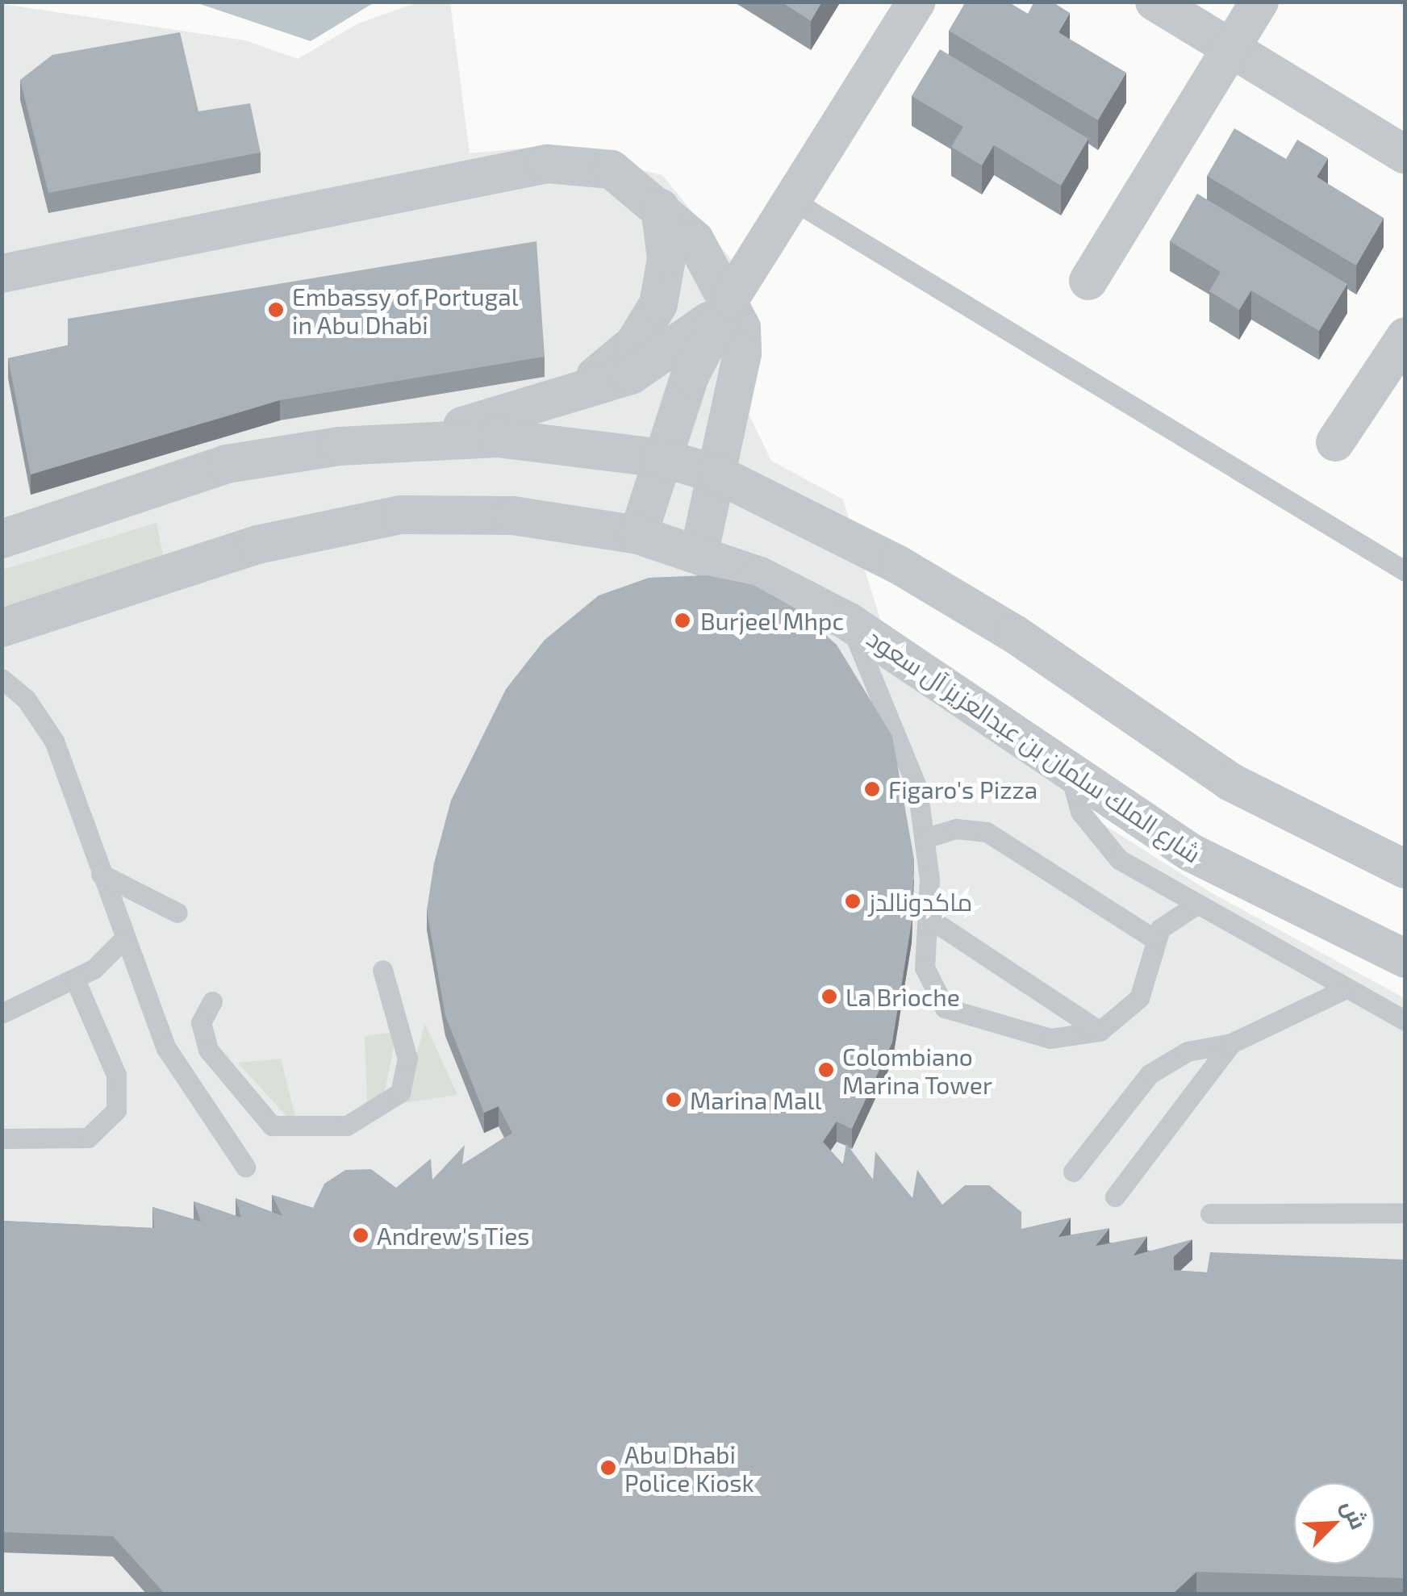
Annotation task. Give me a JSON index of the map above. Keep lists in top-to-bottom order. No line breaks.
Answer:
{"streets":{"street":["شارع الملك سلمان بن عبدالعزيز آل سعود"]},"places":["Embassy of Portugal in Abu Dhabi","Burjeel Mhpc","Figaro's Pizza","ماكدونالدز","La Brioche","Colombiano Marina Tower","Marina Mall","Andrew's Ties","Abu Dhabi Police Kiosk"],"north":"top right"}
